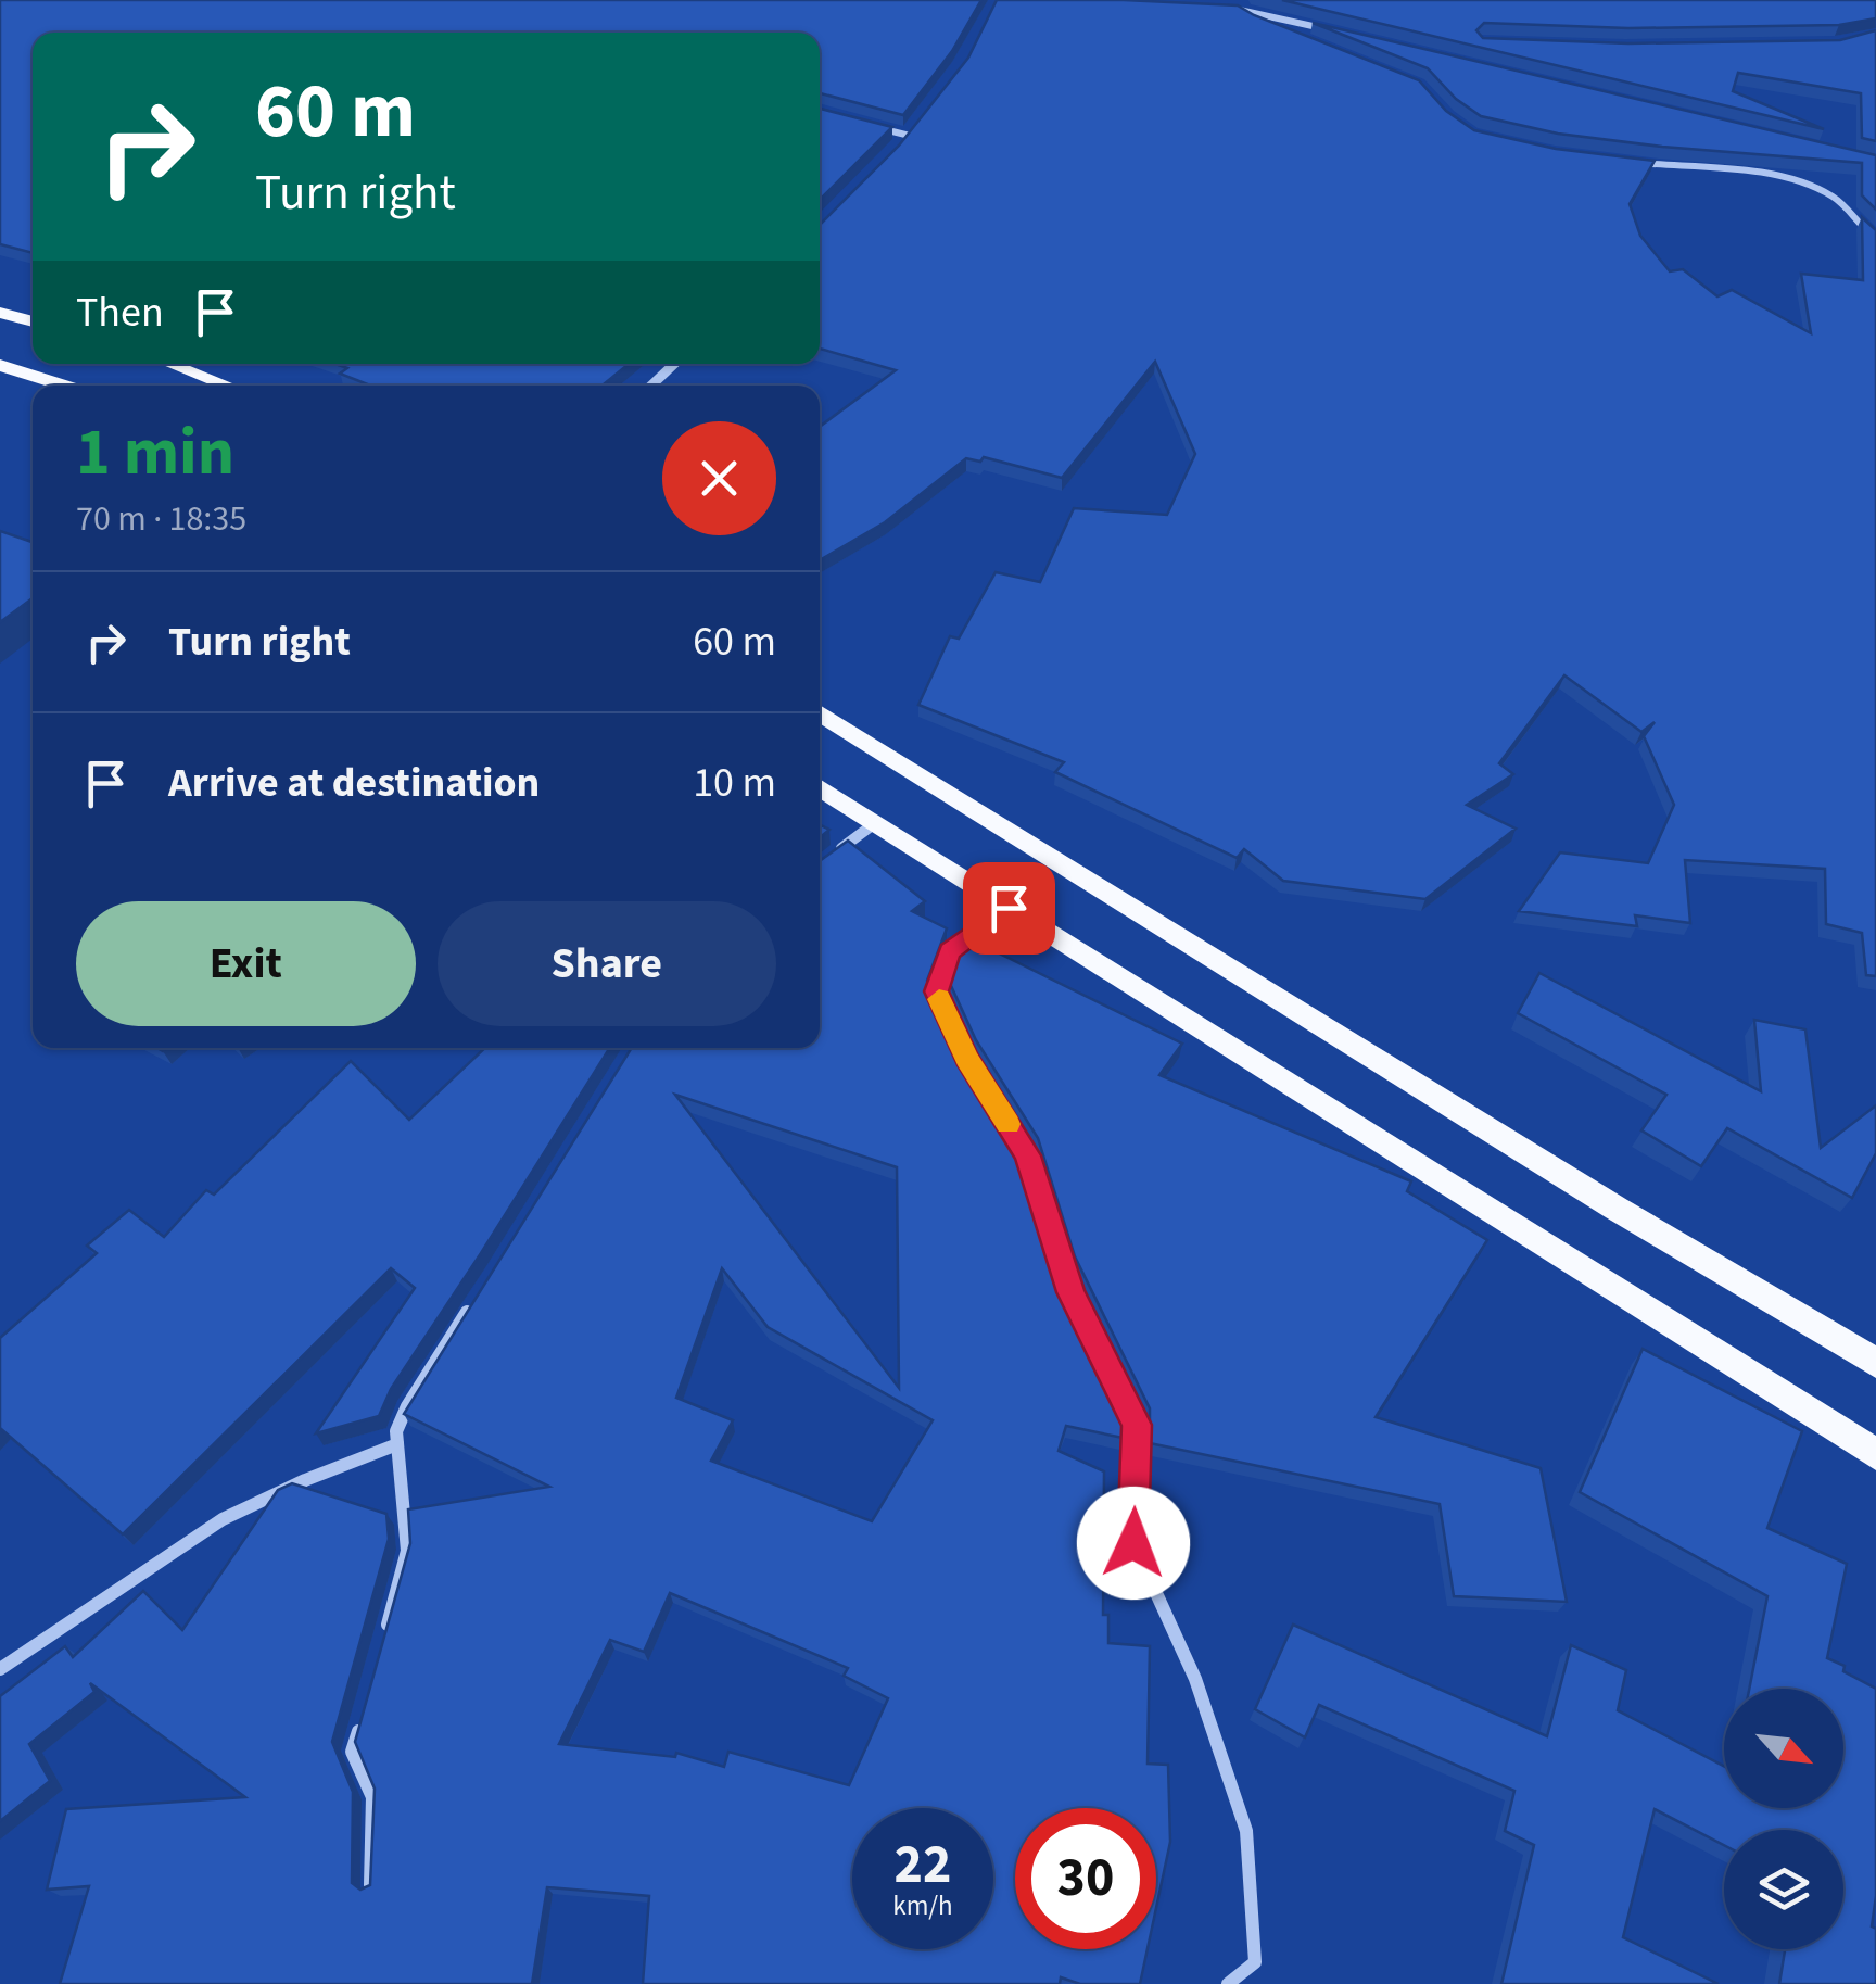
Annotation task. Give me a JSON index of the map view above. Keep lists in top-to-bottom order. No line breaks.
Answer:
{"north":"bottom right","page":{"turn":["60 m","Turn right"],"then":"Then","heading":["1 min","70 m · 18:35"],"list":[{"name":"Turn right","value":"60 m"},{"name":"Arrive at destination","value":"10 m"}],"buttons":["Exit","Share"],"speed":"22 km/h","limit":"30"}}
